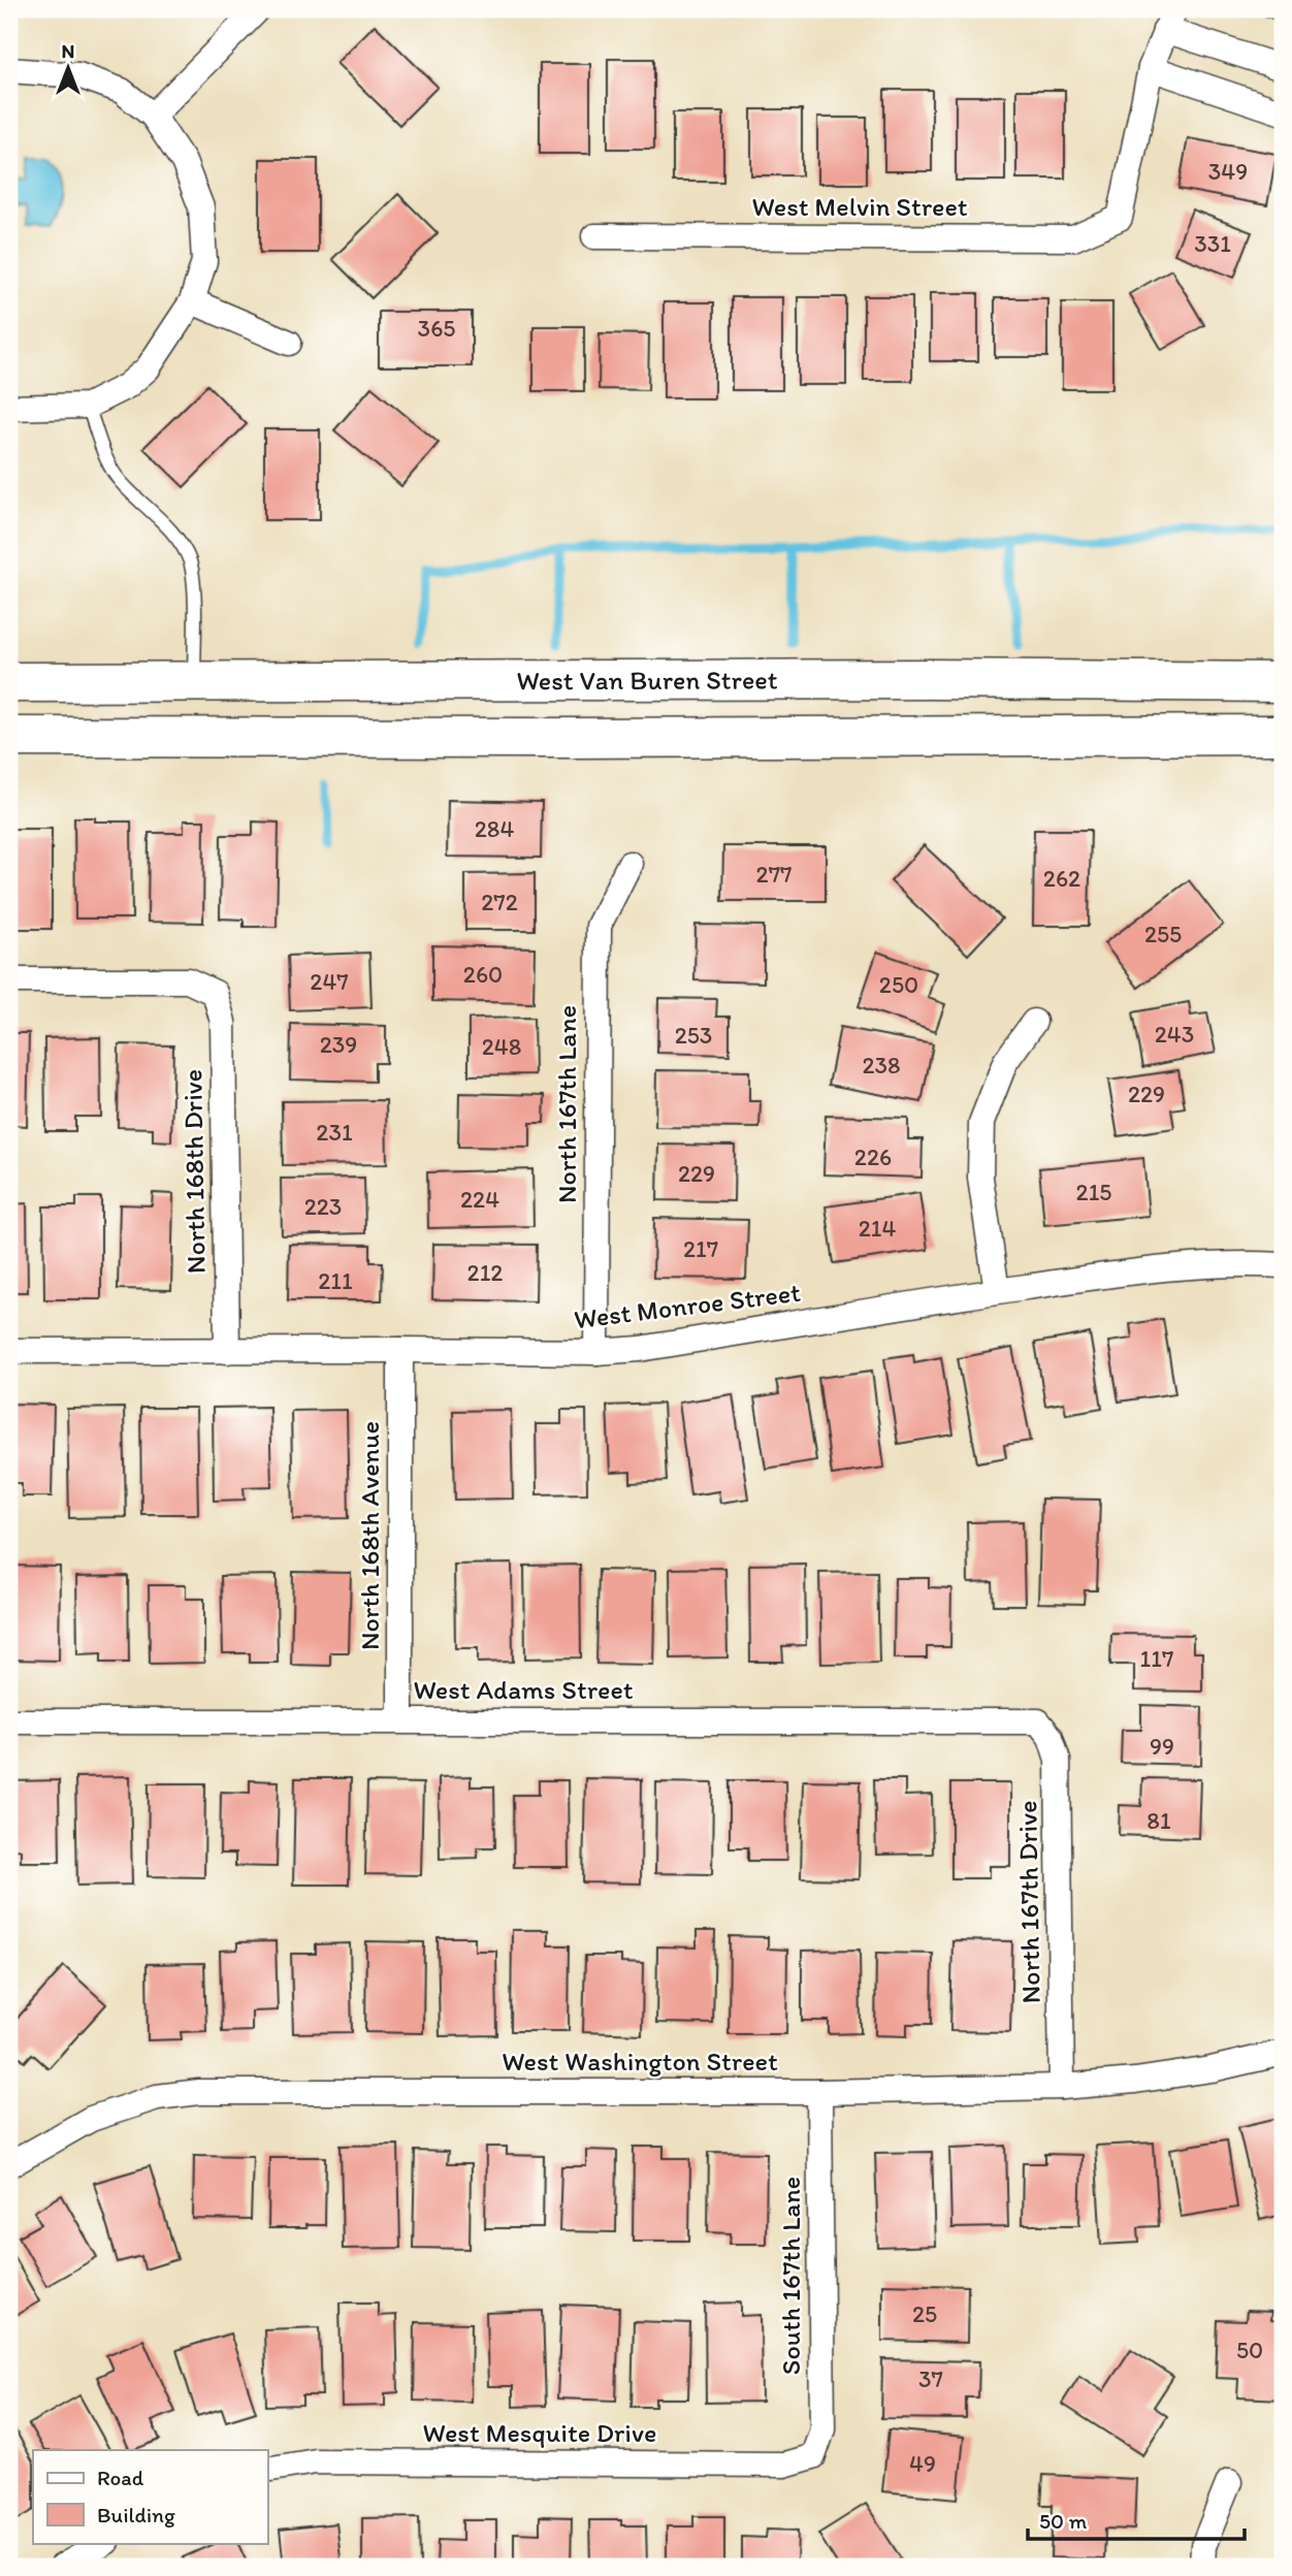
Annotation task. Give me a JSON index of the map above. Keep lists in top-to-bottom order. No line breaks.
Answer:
{"streets":{"main road":["West Van Buren Street"],"street":["West Melvin Street","North 167th Lane","North 168th Drive","West Monroe Street","North 168th Avenue","West Adams Street","North 167th Drive","West Washington Street","South 167th Lane","West Mesquite Drive"]},"crossings":[["North 167th Lane","West Monroe Street"],["North 168th Drive","West Monroe Street"],["West Monroe Street","North 168th Avenue"],["North 168th Avenue","West Adams Street"],["West Adams Street","North 167th Drive"],["North 167th Drive","West Washington Street"],["West Washington Street","South 167th Lane"],["South 167th Lane","West Mesquite Drive"]],"house_numbers":["349","331","365","284","277","262","272","255","260","247","250","243","253","239","248","238","229","231","226","229","215","224","223","214","217","212","211","117","99","81","25","50","37","49"],"legend":["Road","Building"],"scale_bar":"50 m","north":"top"}
